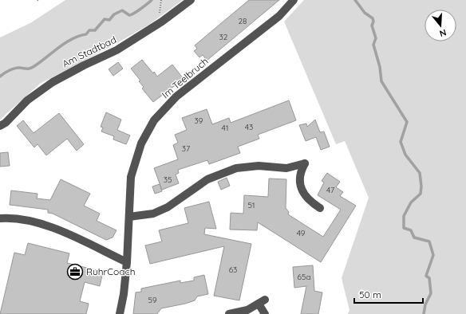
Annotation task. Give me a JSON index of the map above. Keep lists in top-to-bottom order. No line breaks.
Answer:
{"streets":{"street":["Am Stadtbad","Im Teelbruch"]},"places":{"office":["RuhrCoach"]},"house_numbers":["28","32","39","43","41","37","35","47","51","49","63","65a","59"],"scale_bar":"50 m","north":"bottom"}
